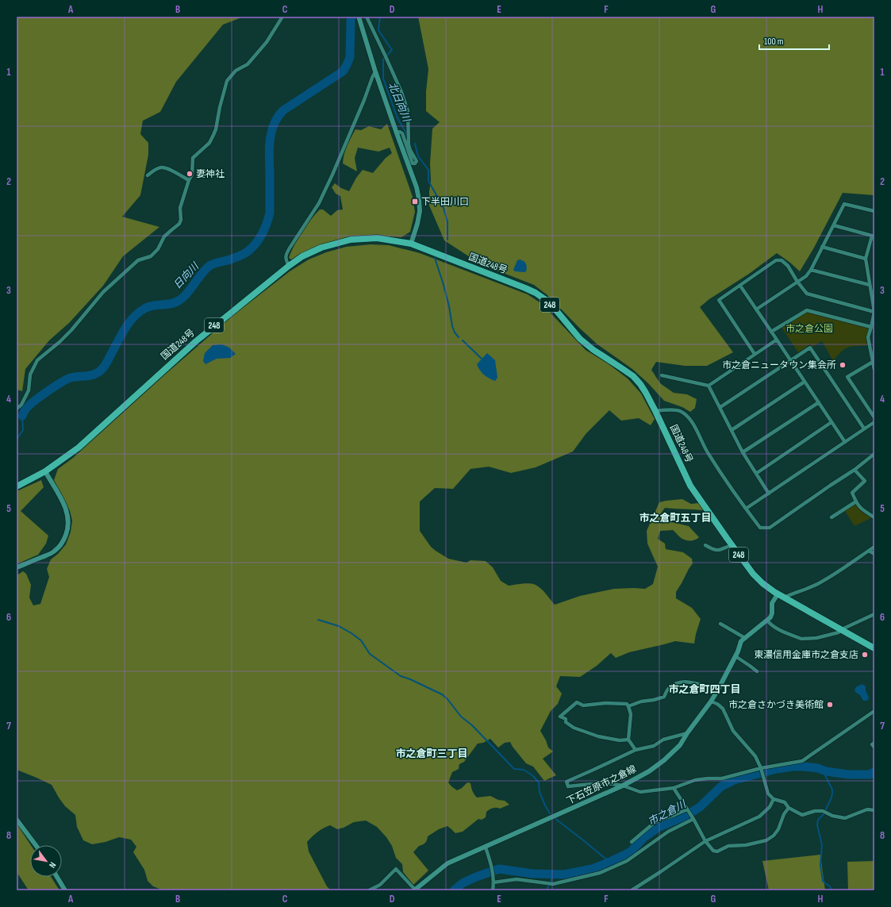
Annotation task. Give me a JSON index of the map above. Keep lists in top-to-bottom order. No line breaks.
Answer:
{"streets":{"highway":["国道248号","248"],"main road":["下石笠原市之倉線"]},"districts":["市之倉町五丁目","市之倉町四丁目","市之倉町三丁目"],"water":["北日向川","日向川","市之倉川"],"parks":["市之倉公園"],"places":{"other":["妻神社","市之倉ニュータウン集会所","東濃信用金庫市之倉支店","市之倉さかづき美術館"],"transit":["下半田川口"]},"scale_bar":"100 m","north":"bottom right","grid":{"columns":["A","B","C","D","E","F","G","H"],"rows":["1","2","3","4","5","6","7","8"]}}
